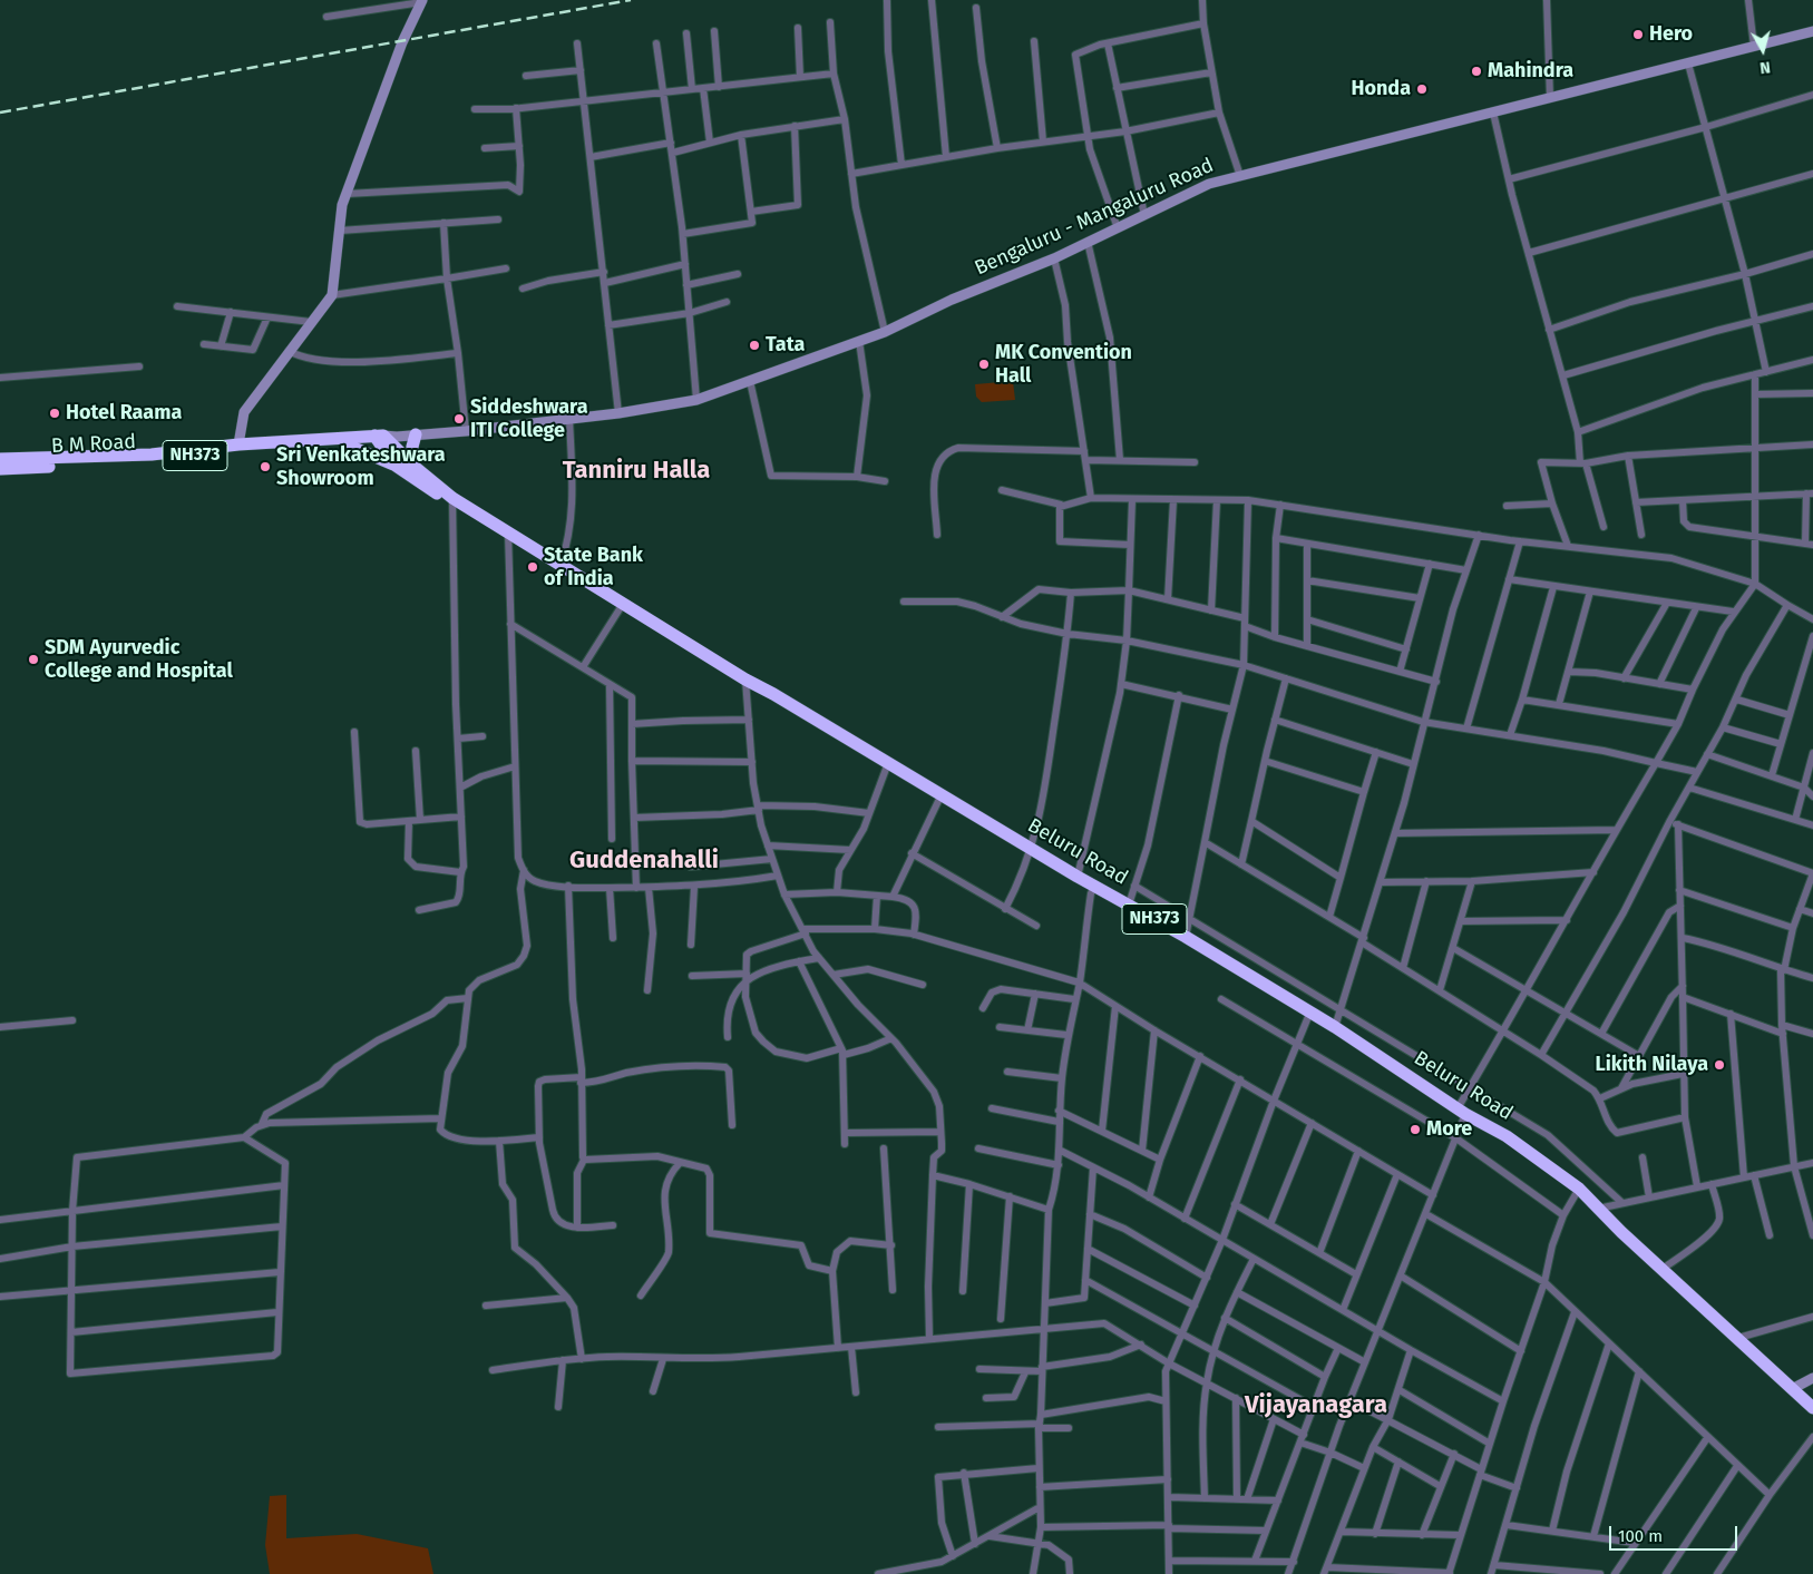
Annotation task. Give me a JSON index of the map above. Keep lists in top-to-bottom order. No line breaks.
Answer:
{"streets":{"highway":["Bengaluru - Mangaluru Road","B M Road","NH373","Beluru Road"]},"crossings":[["Bengaluru - Mangaluru Road","B M Road"],["Bengaluru - Mangaluru Road","Beluru Road"],["B M Road","Beluru Road"]],"districts":["Tanniru Halla","Guddenahalli","Vijayanagara"],"places":["Hero","Mahindra","Honda","Tata","MK Convention Hall","Hotel Raama","Siddeshwara ITI College","Sri Venkateshwara Showroom","State Bank of India","SDM Ayurvedic College and Hospital","Likith Nilaya","More"],"scale_bar":"100 m","north":"bottom"}
